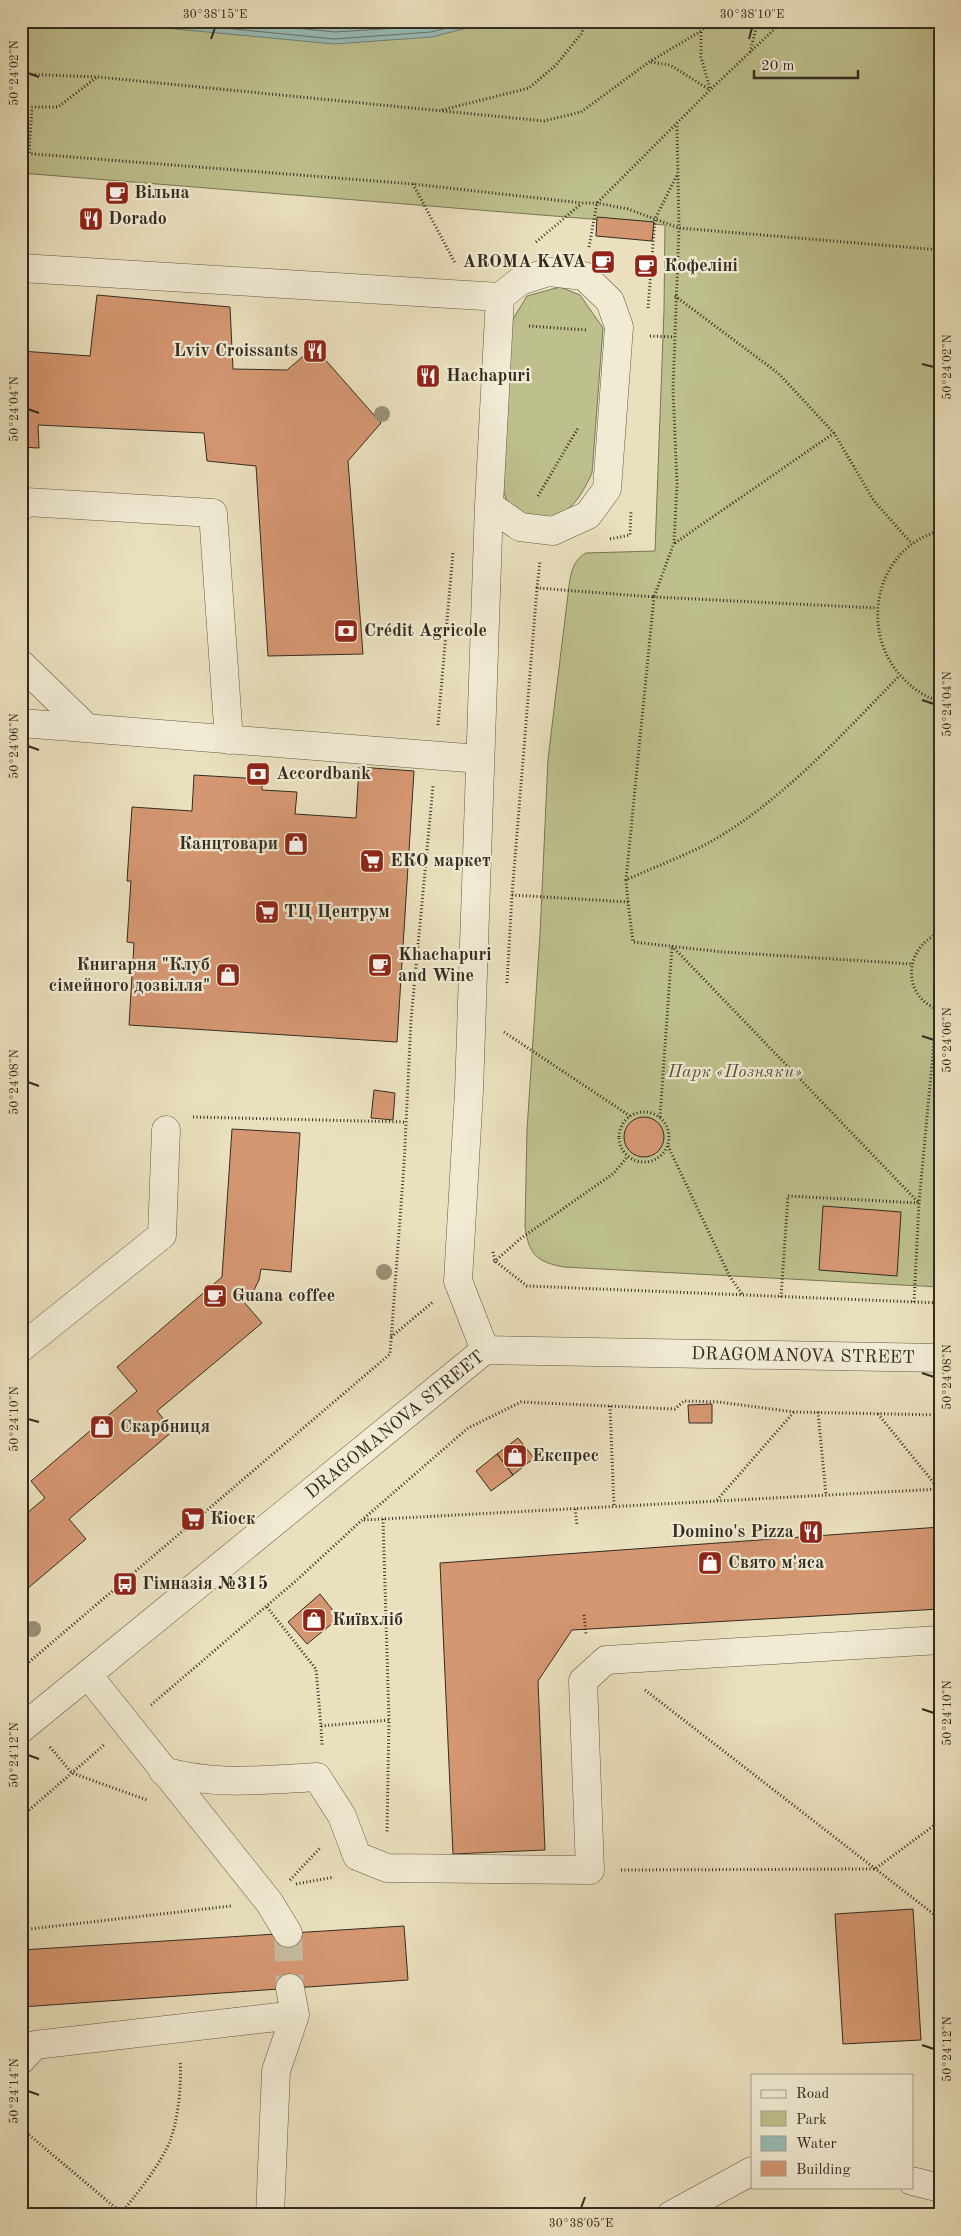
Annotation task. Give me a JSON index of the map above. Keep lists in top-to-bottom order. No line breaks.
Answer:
{"streets":{"street":["DRAGOMANOVA STREET"]},"parks":["Парк «Позняки»"],"places":{"cafe":["Вільна","AROMA KAVA","Кофеліні","Khachapuri and Wine","Guana coffee"],"restaurant":["Dorado","Lviv Croissants","Hachapuri","Domino's Pizza"],"bank":["Crédit Agricole","Accordbank"],"shop":["Канцтовари","Книгарня \"Клуб сімейного дозвілля\"","Скарбниця","Експрес","Свято м'яса","Київхліб"],"supermarket":["ЕКО маркет","ТЦ Центрум","Кіоск"],"bus stop":["Гімназія №315"]},"legend":["Road","Park","Water","Building"],"scale_bar":"20 m","coordinates":["30°38'15\"E","30°38'10\"E","50°24'02\"N","50°24'04\"N","50°24'06\"N","50°24'08\"N","50°24'10\"N","50°24'12\"N","50°24'14\"N","30°38'05\"E"]}
